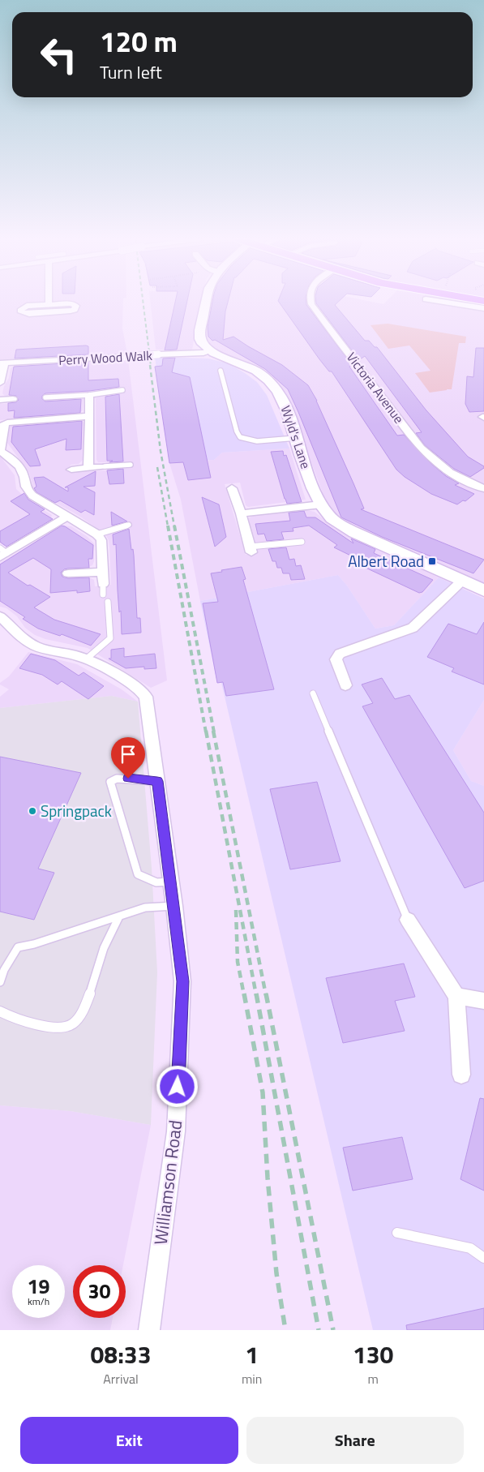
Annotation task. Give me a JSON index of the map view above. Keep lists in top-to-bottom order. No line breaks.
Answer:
{"streets":{"main road":["Wyld's Lane"],"street":["Perry Wood Walk","Victoria Avenue","Williamson Road"]},"crossings":[["Perry Wood Walk","Wyld's Lane"]],"places":{"transit":["Albert Road"],"other":["Springpack"]},"page":{"turn":["120 m","Turn left"],"speed":"19 km/h","limit":"30","eta":["08:33","Arrival","1","min","130","m"],"buttons":["Exit","Share"]}}
